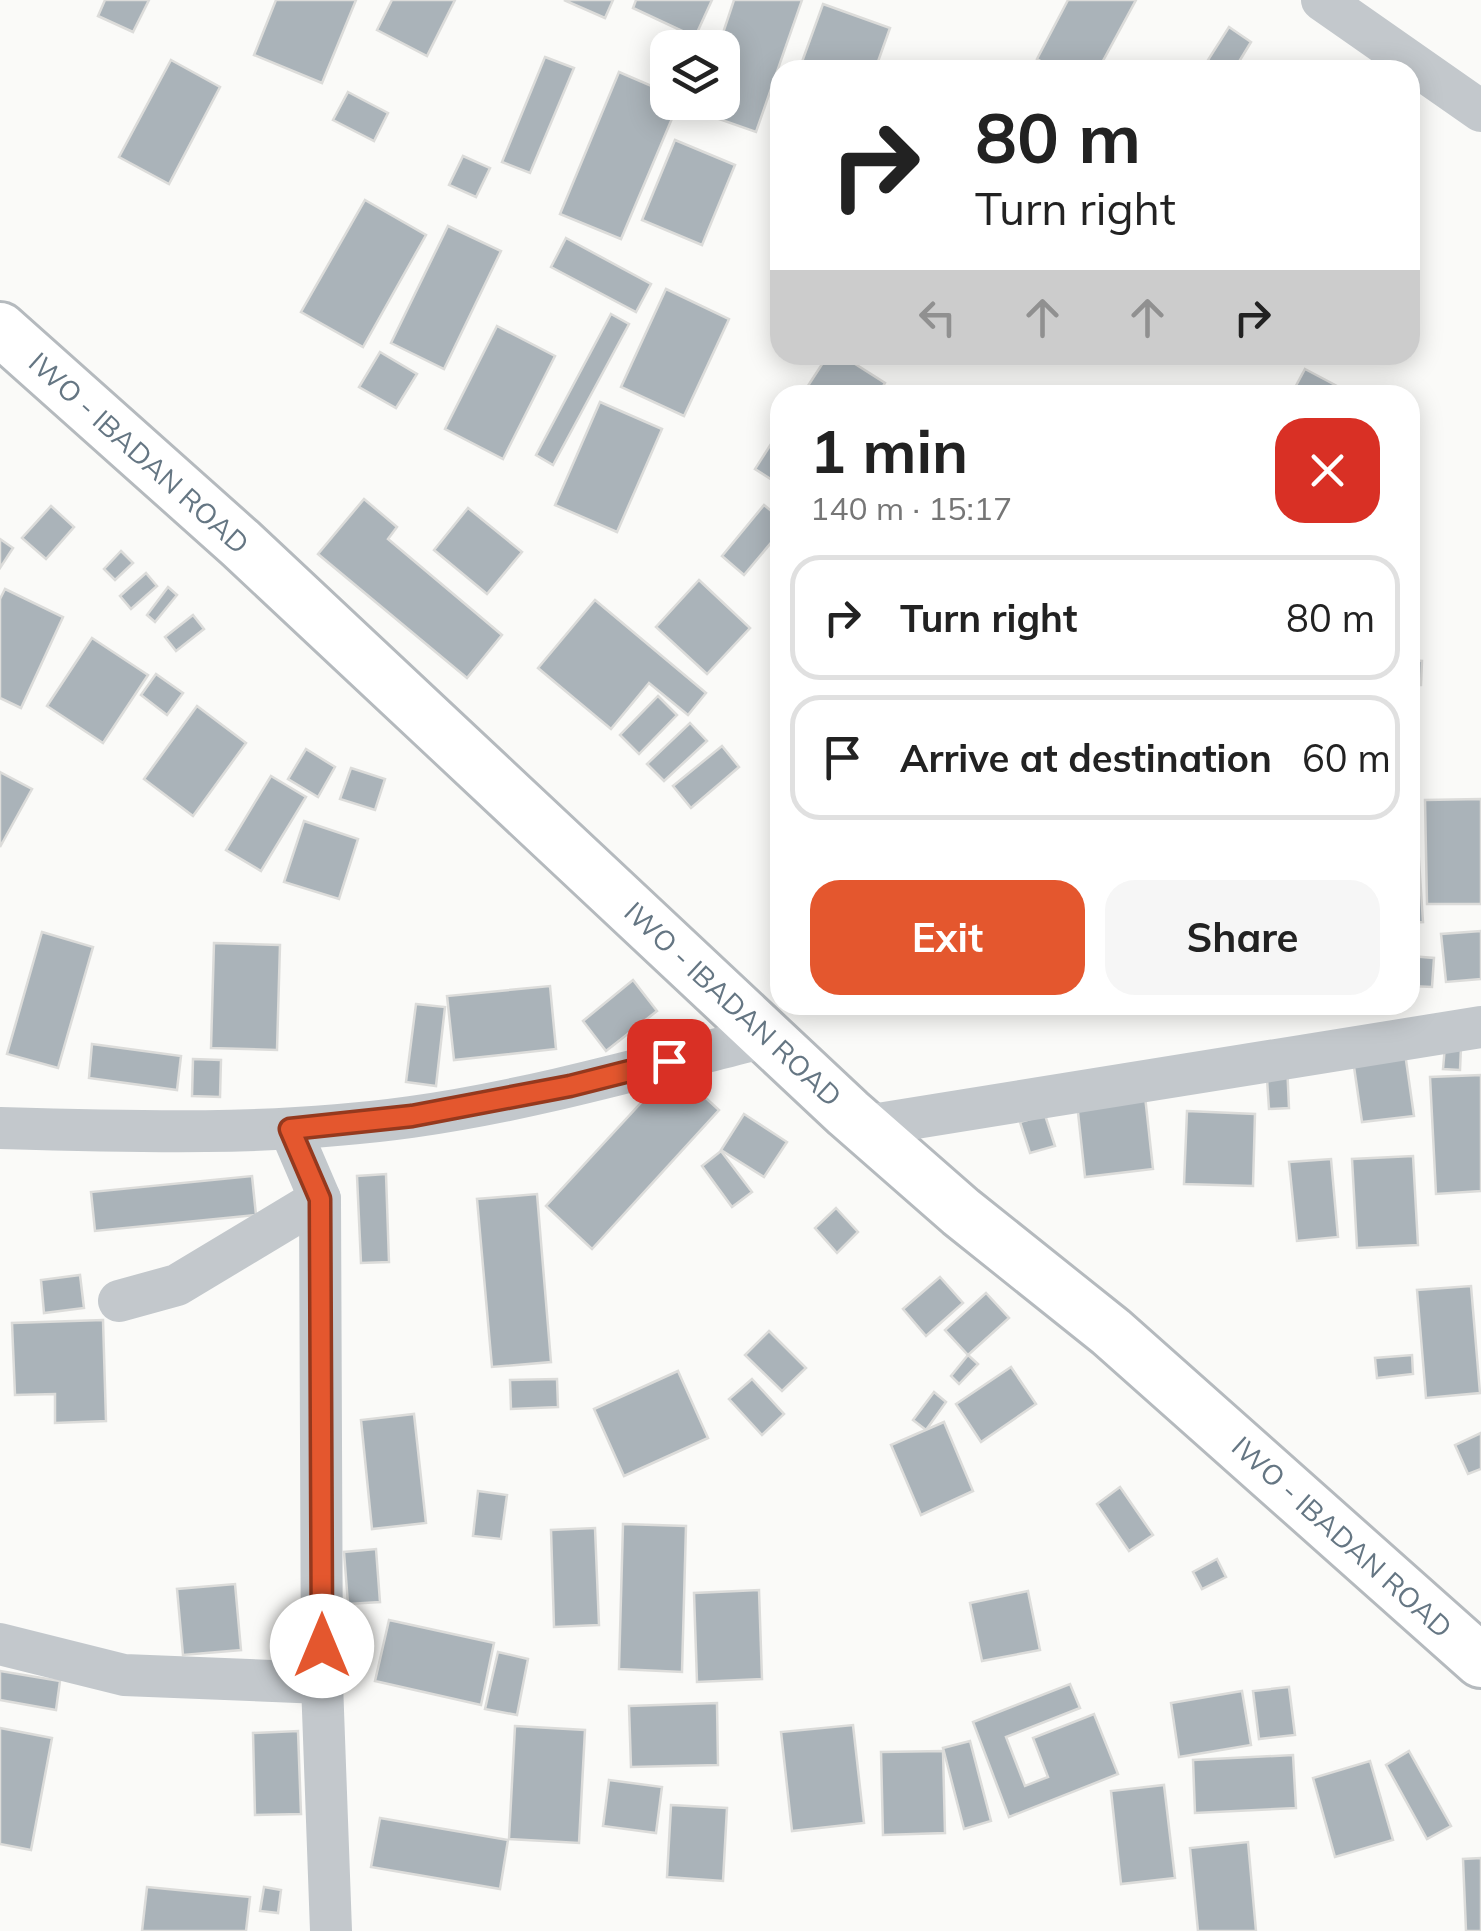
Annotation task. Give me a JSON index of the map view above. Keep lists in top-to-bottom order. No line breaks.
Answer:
{"streets":{"main road":["IWO - IBADAN ROAD"]},"page":{"turn":["80 m","Turn right"],"heading":["1 min","140 m · 15:17"],"list":[{"name":"Turn right","value":"80 m"},{"name":"Arrive at destination","value":"60 m"}],"buttons":["Exit","Share"]}}
